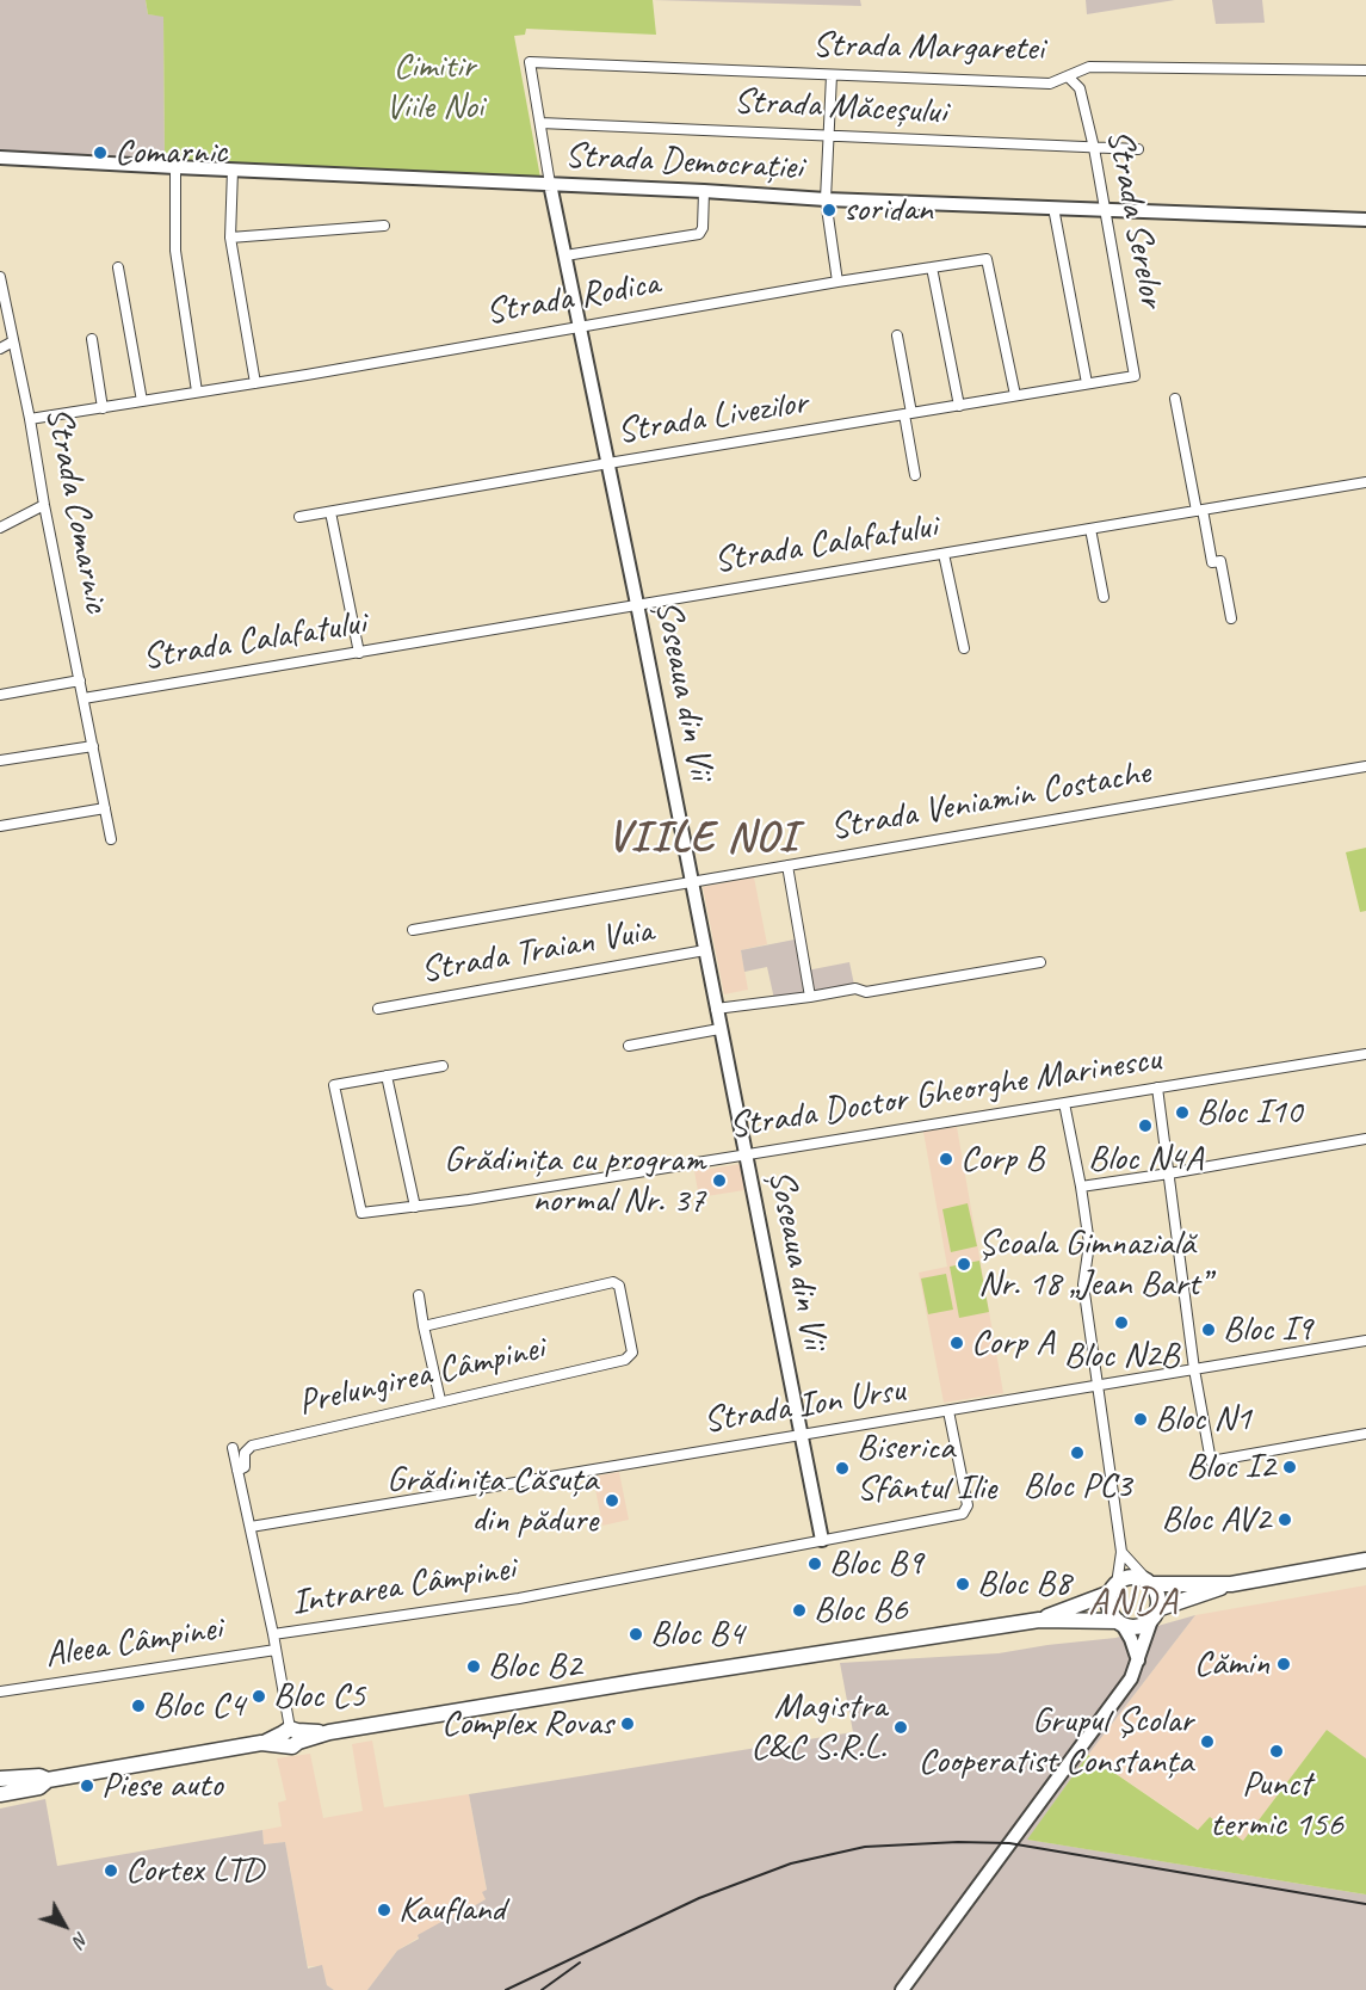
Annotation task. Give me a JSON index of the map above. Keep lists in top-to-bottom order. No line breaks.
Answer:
{"streets":{"street":["Strada Margaretei","Strada Măceșului","Strada Democrației","Strada Serelor","Strada Rodica","Strada Livezilor","Strada Comarnic","Strada Calafatului","Șoseaua din Vii","Strada Veniamin Costache","Strada Traian Vuia","Strada Doctor Gheorghe Marinescu","Prelungirea Câmpinei","Strada Ion Ursu","Intrarea Câmpinei","Aleea Câmpinei"]},"crossings":[["Strada Margaretei","Strada Serelor"],["Strada Margaretei","Șoseaua din Vii"],["Strada Măceșului","Strada Serelor"],["Strada Măceșului","Șoseaua din Vii"],["Strada Democrației","Strada Serelor"],["Strada Democrației","Șoseaua din Vii"],["Strada Serelor","Strada Livezilor"],["Strada Rodica","Strada Livezilor"],["Strada Rodica","Strada Comarnic"],["Strada Rodica","Șoseaua din Vii"],["Strada Livezilor","Șoseaua din Vii"],["Strada Comarnic","Strada Calafatului"],["Strada Calafatului","Șoseaua din Vii"],["Șoseaua din Vii","Strada Veniamin Costache"],["Șoseaua din Vii","Strada Traian Vuia"],["Șoseaua din Vii","Strada Doctor Gheorghe Marinescu"],["Șoseaua din Vii","Strada Ion Ursu"],["Șoseaua din Vii","Intrarea Câmpinei"],["Strada Ion Ursu","Intrarea Câmpinei"]],"districts":["VIILE NOI","ANDA"],"parks":["Cimitir Viile Noi"],"places":["Comarnic","soridan","Bloc I10","Bloc N4A","Corp B","Grădinița cu program normal Nr. 37","Școala Gimnazială Nr. 18 „Jean Bart”","Bloc N2B","Bloc I9","Corp A","Bloc N1","Bloc PC3","Bloc I2","Biserica Sfântul Ilie","Grădinița Căsuța din pădure","Bloc AV2","Bloc B9","Bloc B8","Bloc B6","Bloc B4","Cămin","Bloc B2","Bloc C5","Bloc C4","Complex Rovas","Magistra C&C S.R.L.","Grupul Școlar Cooperatist Constanța","Punct termic 156","Piese auto","Cortex LTD","Kaufland"],"north":"bottom right"}
